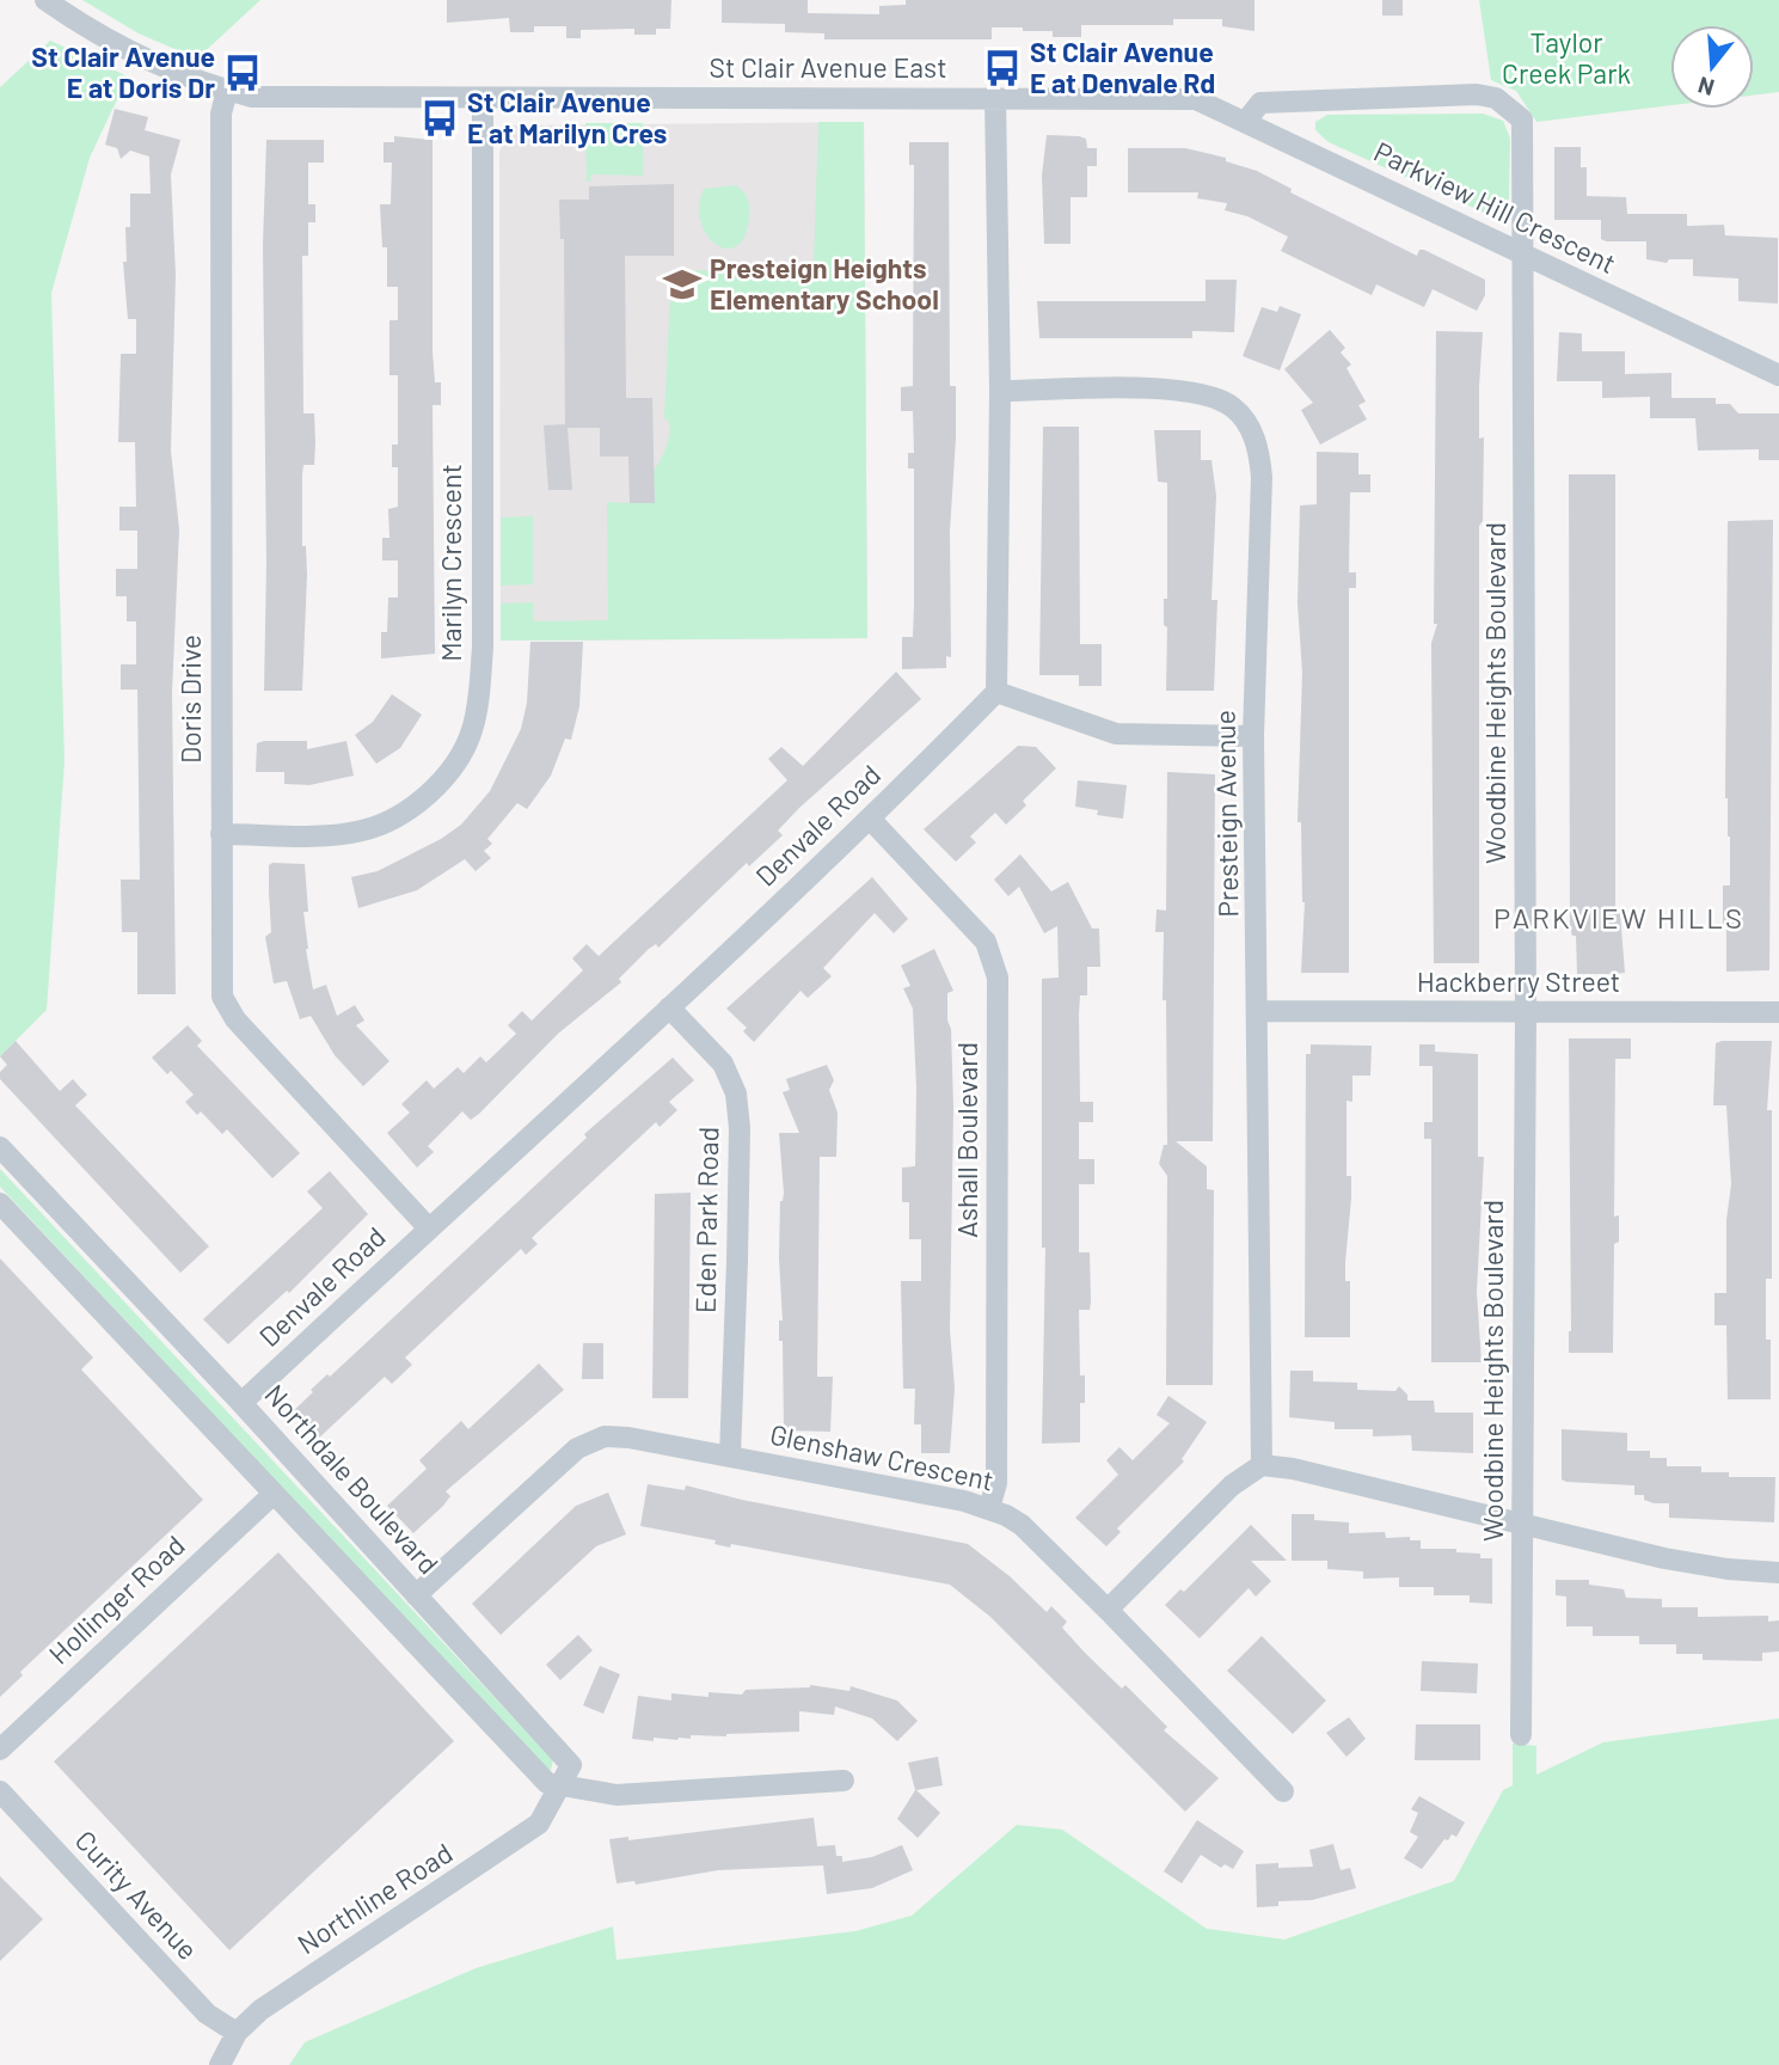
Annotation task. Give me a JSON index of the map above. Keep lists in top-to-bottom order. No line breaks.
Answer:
{"streets":{"street":["St Clair Avenue East","Parkview Hill Crescent","Marilyn Crescent","Woodbine Heights Boulevard","Doris Drive","Presteign Avenue","Denvale Road","Hackberry Street","Ashall Boulevard","Eden Park Road","Glenshaw Crescent","Northdale Boulevard","Hollinger Road","Curity Avenue","Northline Road"]},"crossings":[["St Clair Avenue East","Parkview Hill Crescent"],["St Clair Avenue East","Marilyn Crescent"],["St Clair Avenue East","Doris Drive"],["Parkview Hill Crescent","Woodbine Heights Boulevard"],["Marilyn Crescent","Doris Drive"],["Woodbine Heights Boulevard","Hackberry Street"],["Doris Drive","Denvale Road"],["Presteign Avenue","Hackberry Street"],["Denvale Road","Ashall Boulevard"],["Denvale Road","Eden Park Road"],["Denvale Road","Northdale Boulevard"],["Ashall Boulevard","Glenshaw Crescent"],["Eden Park Road","Glenshaw Crescent"],["Glenshaw Crescent","Northdale Boulevard"],["Northdale Boulevard","Northline Road"],["Curity Avenue","Northline Road"]],"districts":["PARKVIEW HILLS"],"parks":["Taylor Creek Park"],"places":{"bus stop":["St Clair Avenue E at Denvale Rd","St Clair Avenue E at Doris Dr","St Clair Avenue E at Marilyn Cres"],"school or university":["Presteign Heights Elementary School"]},"north":"bottom"}
